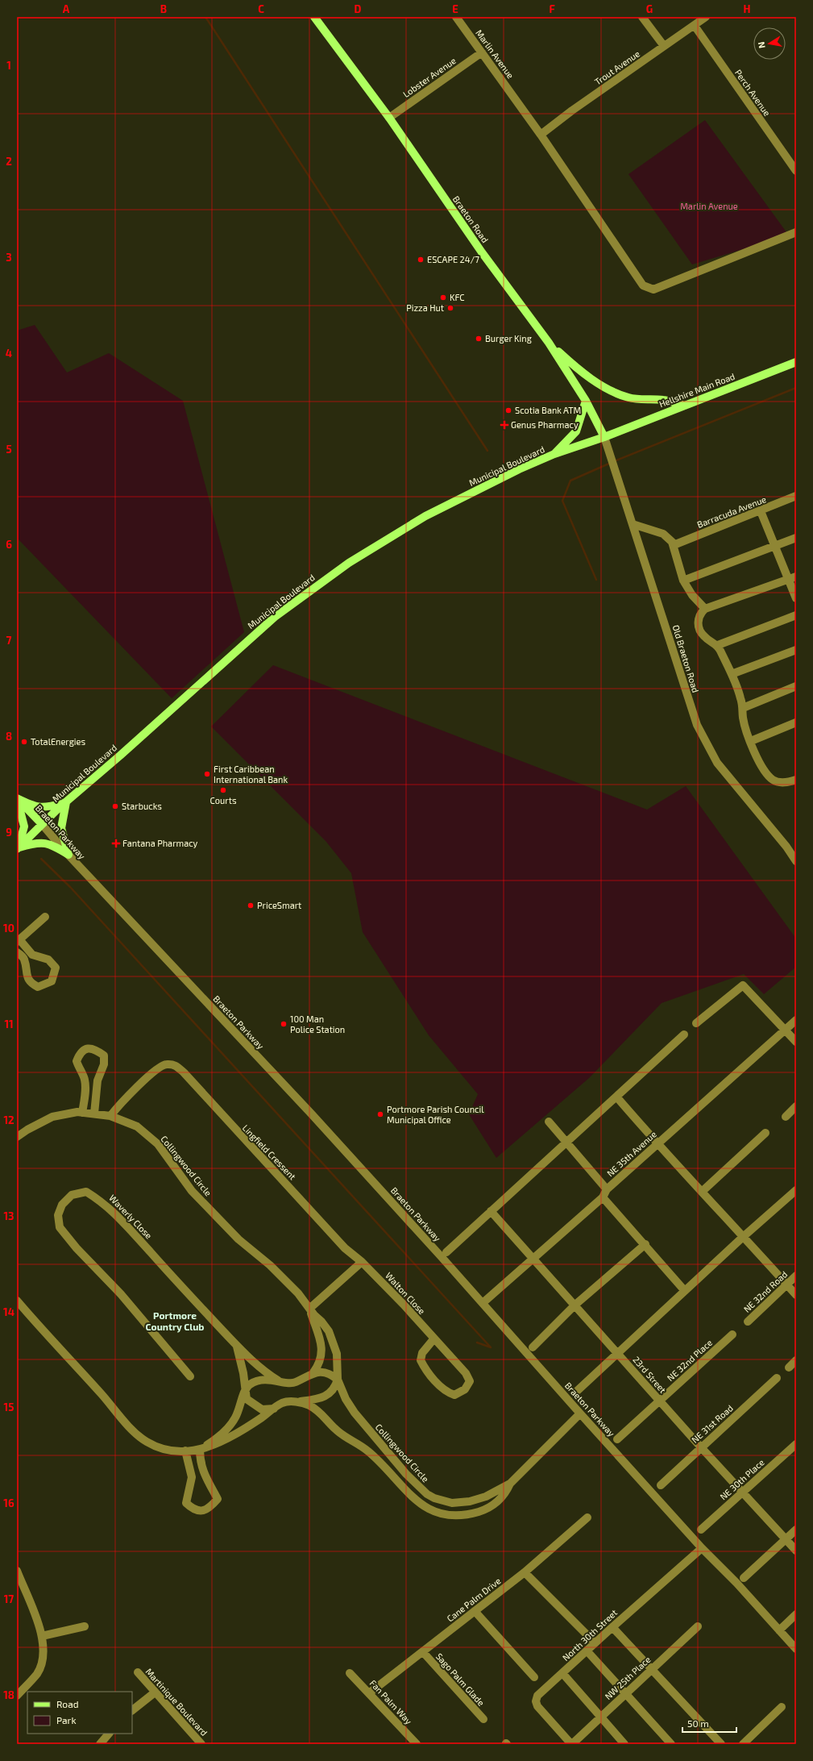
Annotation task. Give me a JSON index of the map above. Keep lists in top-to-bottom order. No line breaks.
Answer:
{"streets":{"main road":["Braeton Road","Hellshire Main Road","Municipal Boulevard","Braeton Parkway"],"street":["Marlin Avenue","Trout Avenue","Lobster Avenue","Perch Avenue","Barracuda Avenue","Old Braeton Road","Lingfield Cressent","NE 35th Avenue","Collingwood Circle","Waverly Close","NE 32nd Road","Walton Close","NE 32nd Place","23rd Street","NE 31st Road","NE 30th Place","Cane Palm Drive","North 30th Street","NW 25th Place","Sago Palm Glade","Martinique Boulevard","Fan Palm Way"]},"crossings":[["Marlin Avenue","Trout Avenue"],["Marlin Avenue","Lobster Avenue"],["Trout Avenue","Perch Avenue"],["Lobster Avenue","Braeton Road"],["Braeton Road","Hellshire Main Road"],["Braeton Road","Municipal Boulevard"],["Braeton Road","Old Braeton Road"],["Hellshire Main Road","Municipal Boulevard"],["Hellshire Main Road","Old Braeton Road"],["Municipal Boulevard","Old Braeton Road"],["Municipal Boulevard","Braeton Parkway"],["Braeton Parkway","NE 35th Avenue"],["Braeton Parkway","North 30th Street"],["Lingfield Cressent","Collingwood Circle"],["Lingfield Cressent","Walton Close"],["NE 35th Avenue","23rd Street"],["NE 32nd Place","23rd Street"],["23rd Street","NE 31st Road"],["23rd Street","NE 30th Place"],["Cane Palm Drive","Sago Palm Glade"],["Cane Palm Drive","Fan Palm Way"],["North 30th Street","NW 25th Place"]],"districts":["Portmore Country Club"],"parks":["Marlin Avenue"],"places":{"other":["ESCAPE 24/7","KFC","Pizza Hut","Burger King","Scotia Bank ATM","TotalEnergies","First Caribbean International Bank","Courts","Starbucks","PriceSmart","100 Man Police Station","Portmore Parish Council Municipal Office"],"health":["Genus Pharmacy","Fantana Pharmacy"]},"legend":["Road","Park"],"scale_bar":"50 m","north":"left","grid":{"columns":["A","B","C","D","E","F","G","H"],"rows":["1","2","3","4","5","6","7","8","9","10","11","12","13","14","15","16","17","18"]}}
